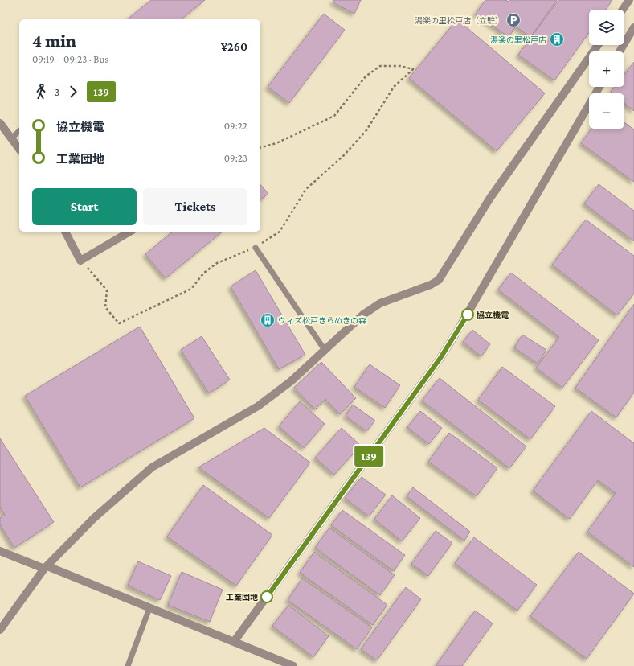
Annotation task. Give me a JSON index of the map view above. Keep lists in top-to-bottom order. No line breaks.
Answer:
{"places":{"parking":["湯楽の里松戸店（立駐）"],"building":["湯楽の里松戸店","ウィズ松戸きらめきの森"],"other":["協立機電","工業団地"]},"lines":["bus line 139"],"page":{"on_map":"139","map_buttons":["+","−"],"heading":["4 min","09:19 – 09:23 · Bus","¥260"],"legs":["3","139"],"list":[{"name":"協立機電","value":"09:22"},{"name":"工業団地","value":"09:23"}],"buttons":["Start","Tickets"]}}
